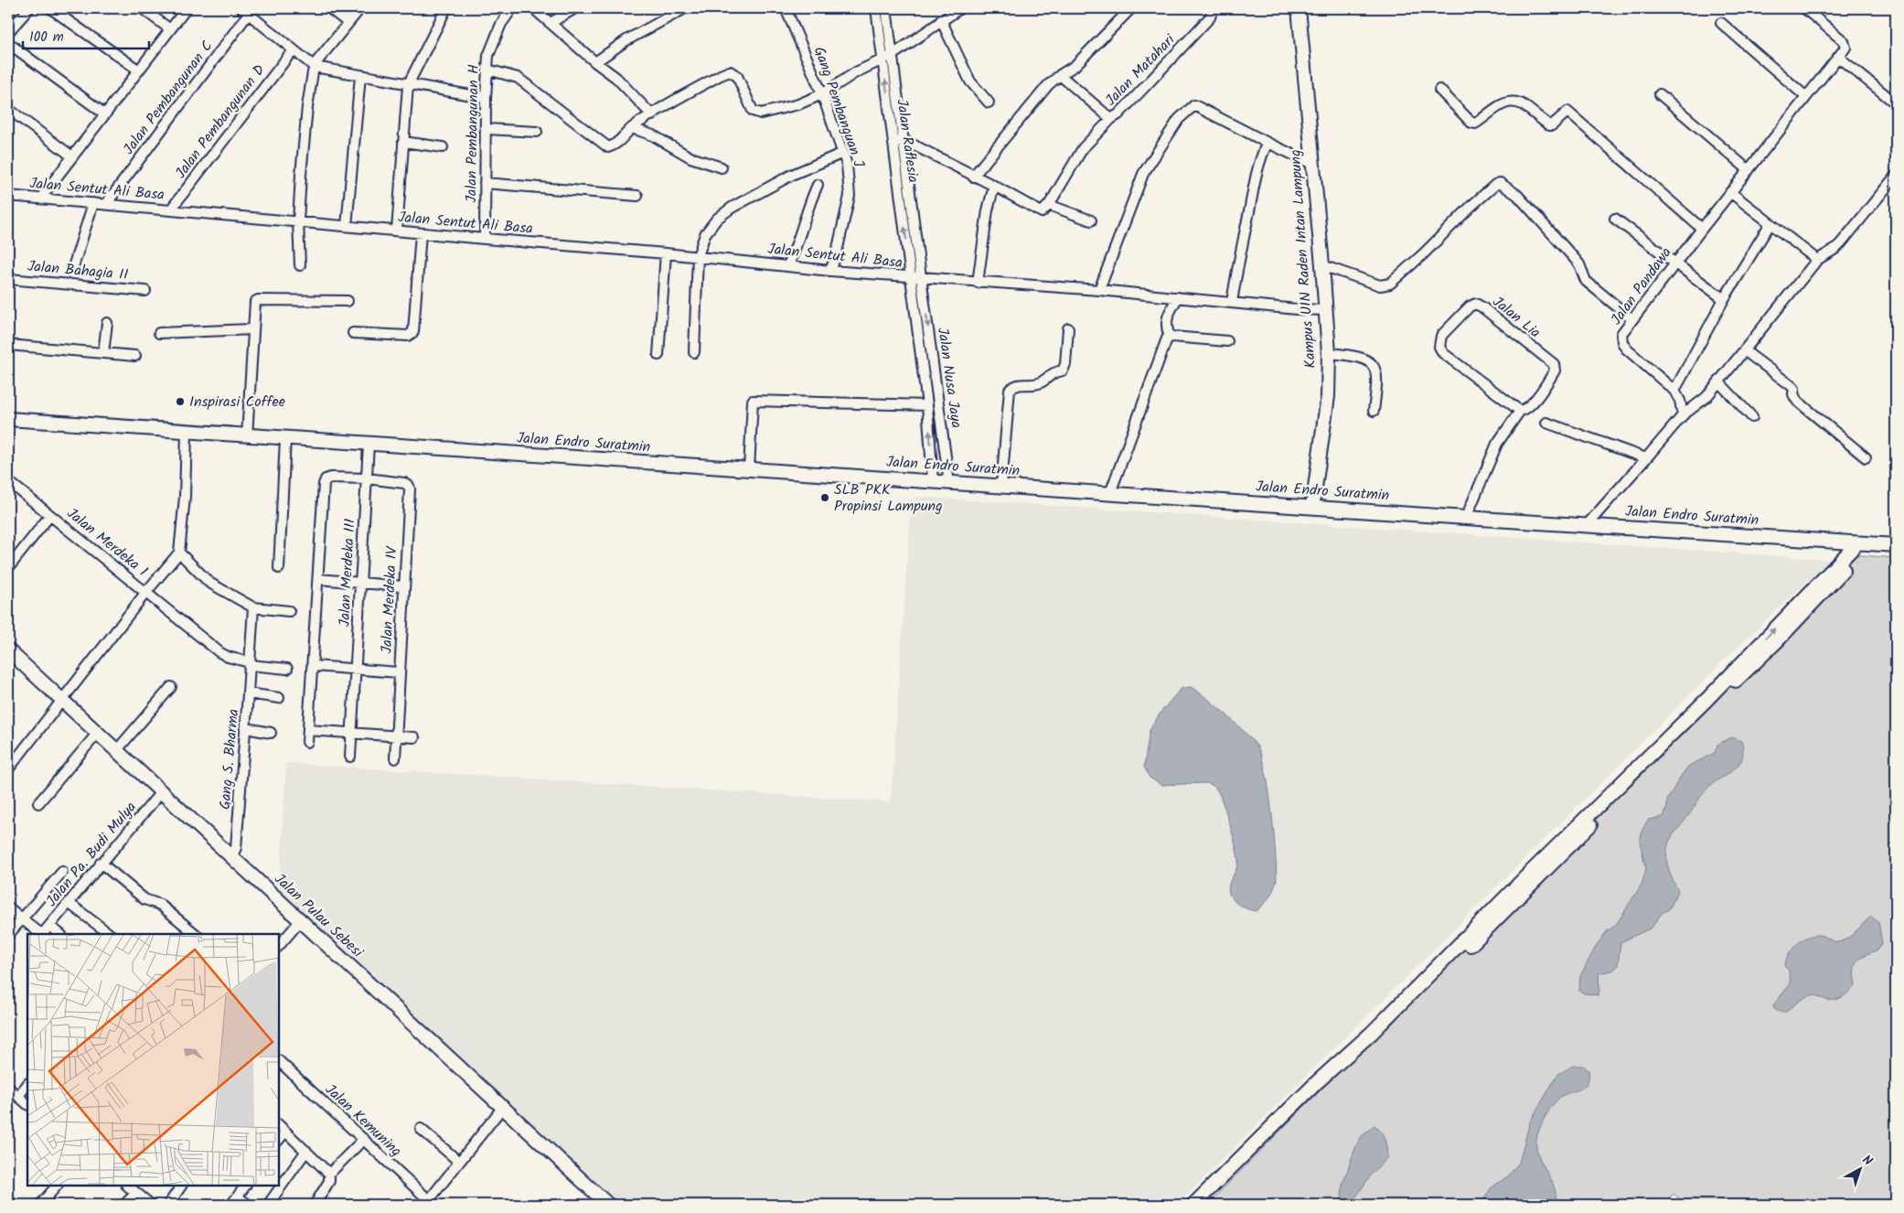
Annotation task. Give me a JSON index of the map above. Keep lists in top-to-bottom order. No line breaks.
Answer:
{"streets":{"street":["Jalan Matahari","Jalan Pembangunan C","Gang Pembanguan J","Jalan Pembangunan D","Jalan Pembangunan H","Jalan Raflesia","Jalan Sentut Ali Basa","Kampus UIN Raden Intan Lampung","Jalan Bahagia II","Jalan Pandawa","Jalan Lia","Jalan Nusa Jaya","Jalan Endro Suratmin","Jalan Merdeka 1","Jalan Merdeka III","Jalan Merdeka IV","Gang S. Bharma","Jalan Pa. Budi Mulya","Jalan Pulau Sebesi","Jalan Kemuning"]},"crossings":[["Jalan Pembangunan C","Jalan Sentut Ali Basa"],["Gang Pembanguan J","Jalan Sentut Ali Basa"],["Jalan Pembangunan D","Jalan Sentut Ali Basa"],["Jalan Pembangunan H","Jalan Sentut Ali Basa"],["Jalan Raflesia","Jalan Sentut Ali Basa"],["Jalan Raflesia","Jalan Nusa Jaya"],["Jalan Sentut Ali Basa","Kampus UIN Raden Intan Lampung"],["Jalan Sentut Ali Basa","Jalan Nusa Jaya"],["Kampus UIN Raden Intan Lampung","Jalan Endro Suratmin"],["Jalan Lia","Jalan Endro Suratmin"],["Jalan Nusa Jaya","Jalan Endro Suratmin"],["Jalan Endro Suratmin","Jalan Merdeka III"],["Jalan Merdeka 1","Jalan Pulau Sebesi"],["Jalan Merdeka III","Jalan Merdeka IV"],["Gang S. Bharma","Jalan Pulau Sebesi"],["Jalan Pa. Budi Mulya","Jalan Pulau Sebesi"],["Jalan Pulau Sebesi","Jalan Kemuning"]],"places":["Inspirasi Coffee","SLB PKK Propinsi Lampung"],"scale_bar":"100 m","north":"top right"}
